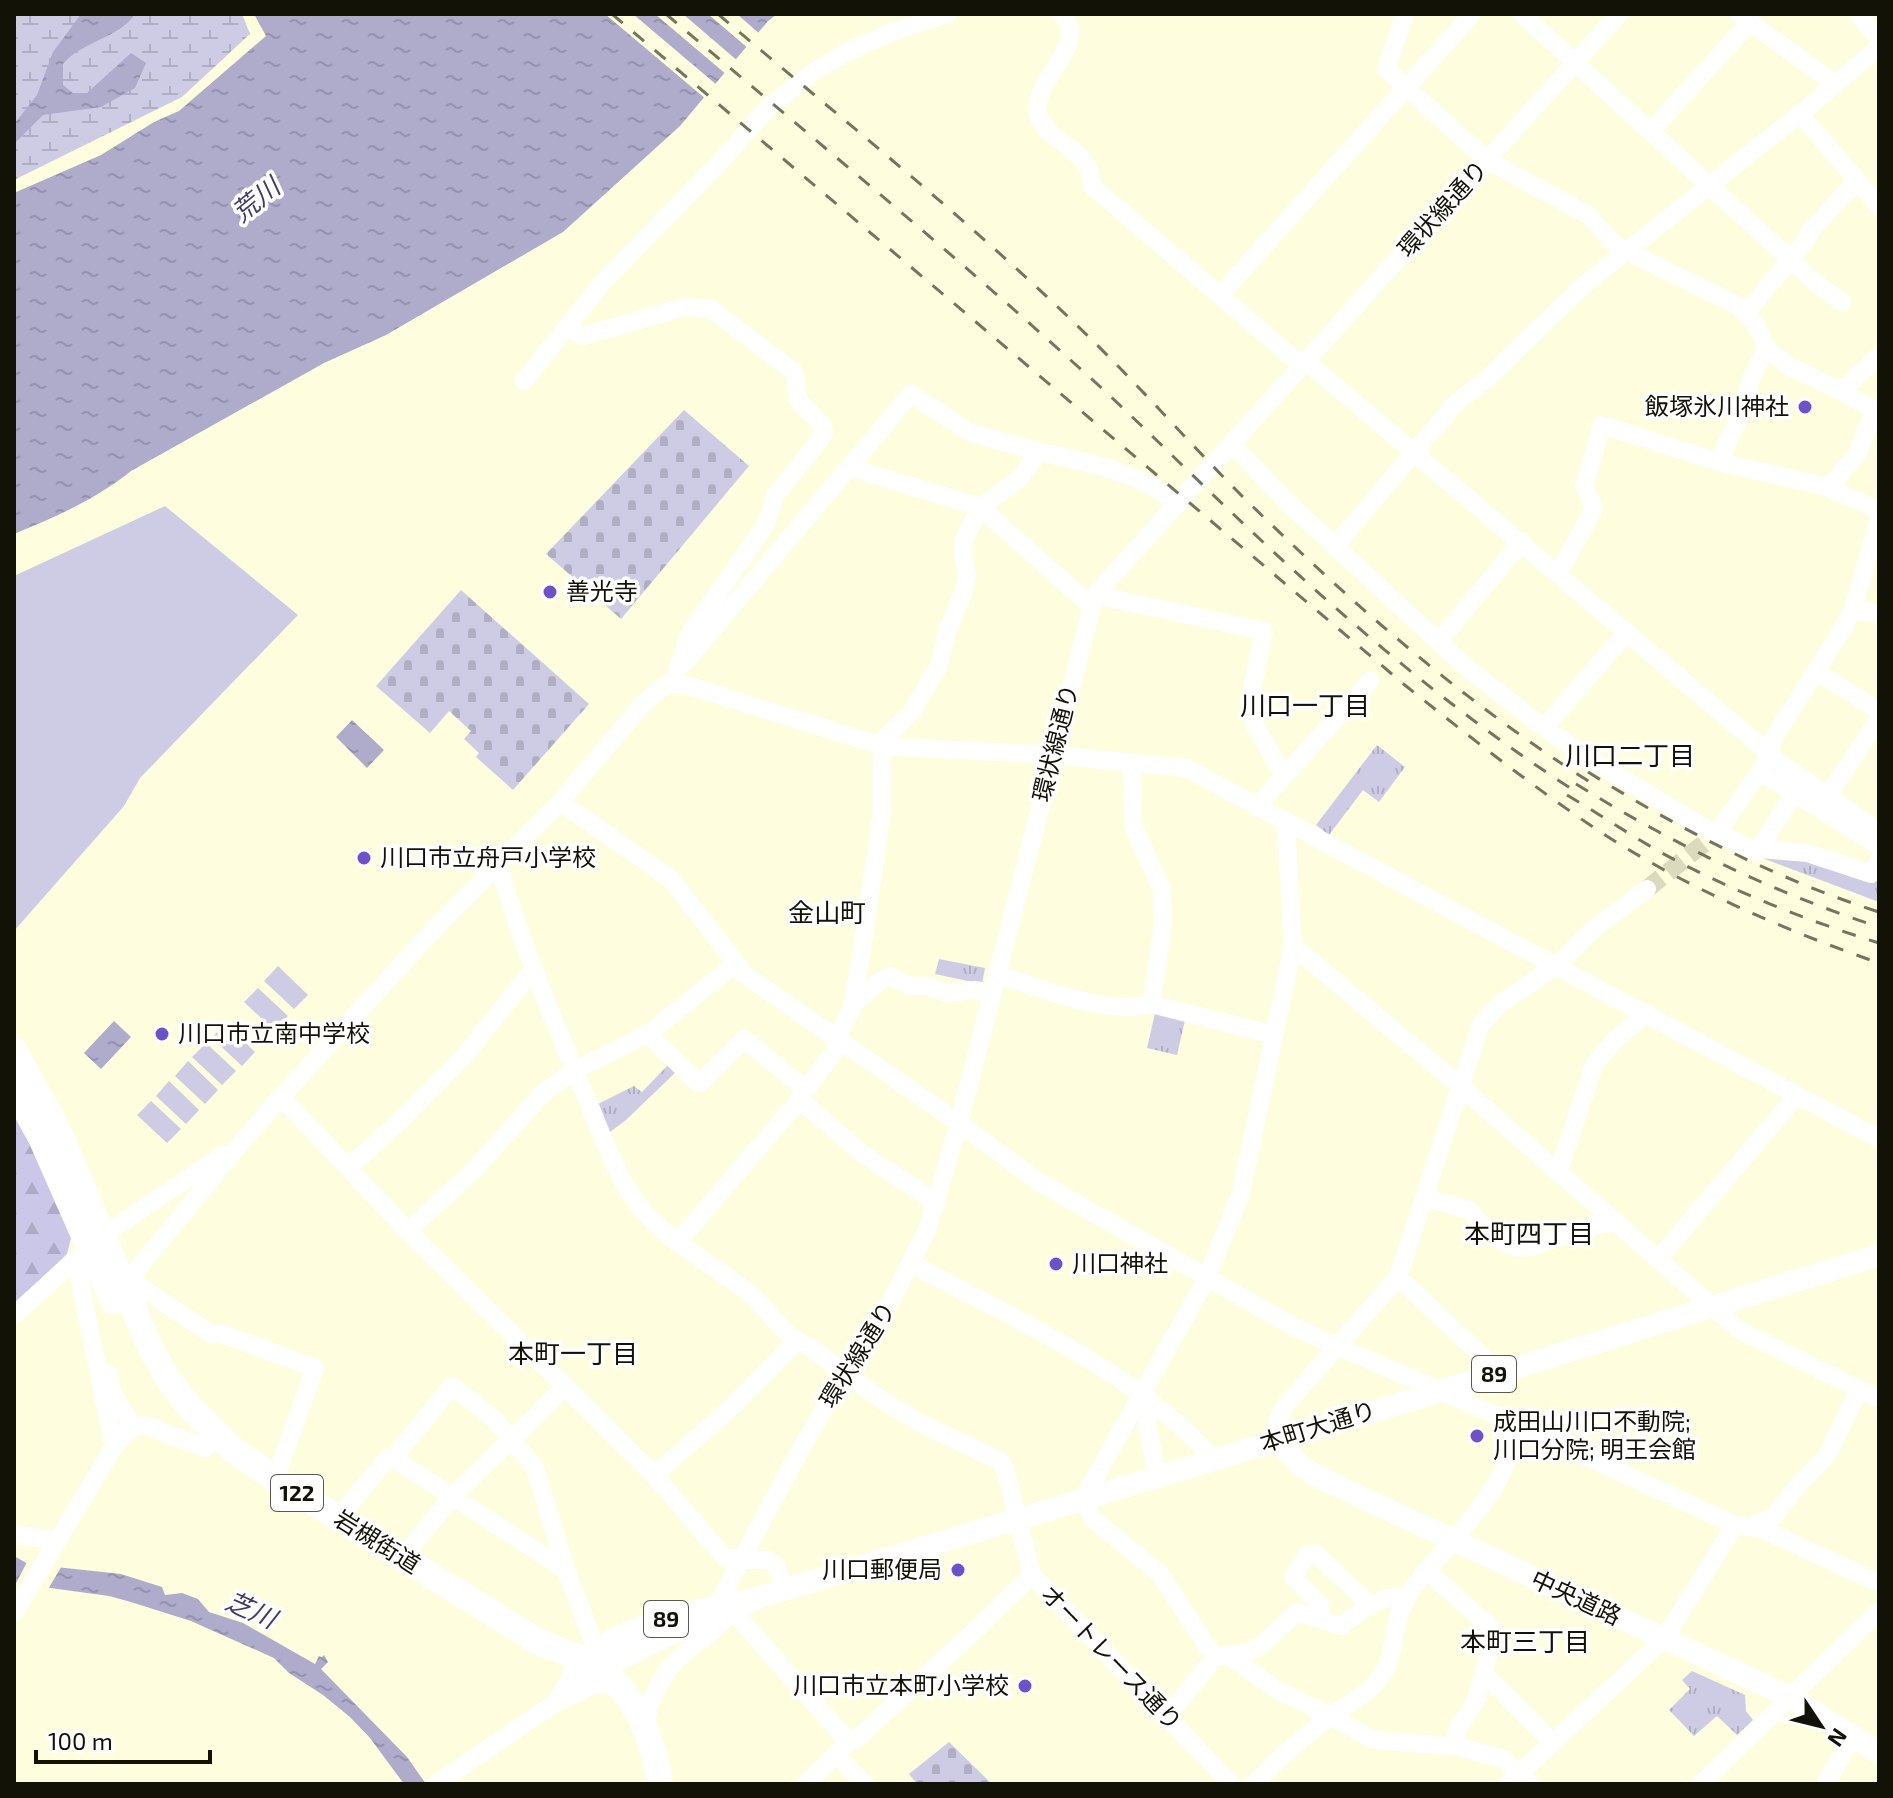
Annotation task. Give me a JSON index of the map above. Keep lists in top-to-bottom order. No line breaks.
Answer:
{"streets":{"highway":["122","岩槻街道"],"main road":["89","本町大通り","中央道路"],"street":["環状線通り","オートレース通り"]},"crossings":[["環状線通り","本町大通り"],["環状線通り","オートレース通り"],["本町大通り","岩槻街道"],["本町大通り","中央道路"],["本町大通り","オートレース通り"]],"districts":["川口一丁目","川口二丁目","金山町","本町四丁目","本町一丁目","本町三丁目"],"water":["荒川","芝川"],"places":["飯塚氷川神社","善光寺","川口市立舟戸小学校","川口市立南中学校","川口神社","成田山川口不動院; 川口分院; 明王会館","川口郵便局","川口市立本町小学校"],"scale_bar":"100 m","north":"bottom right"}
